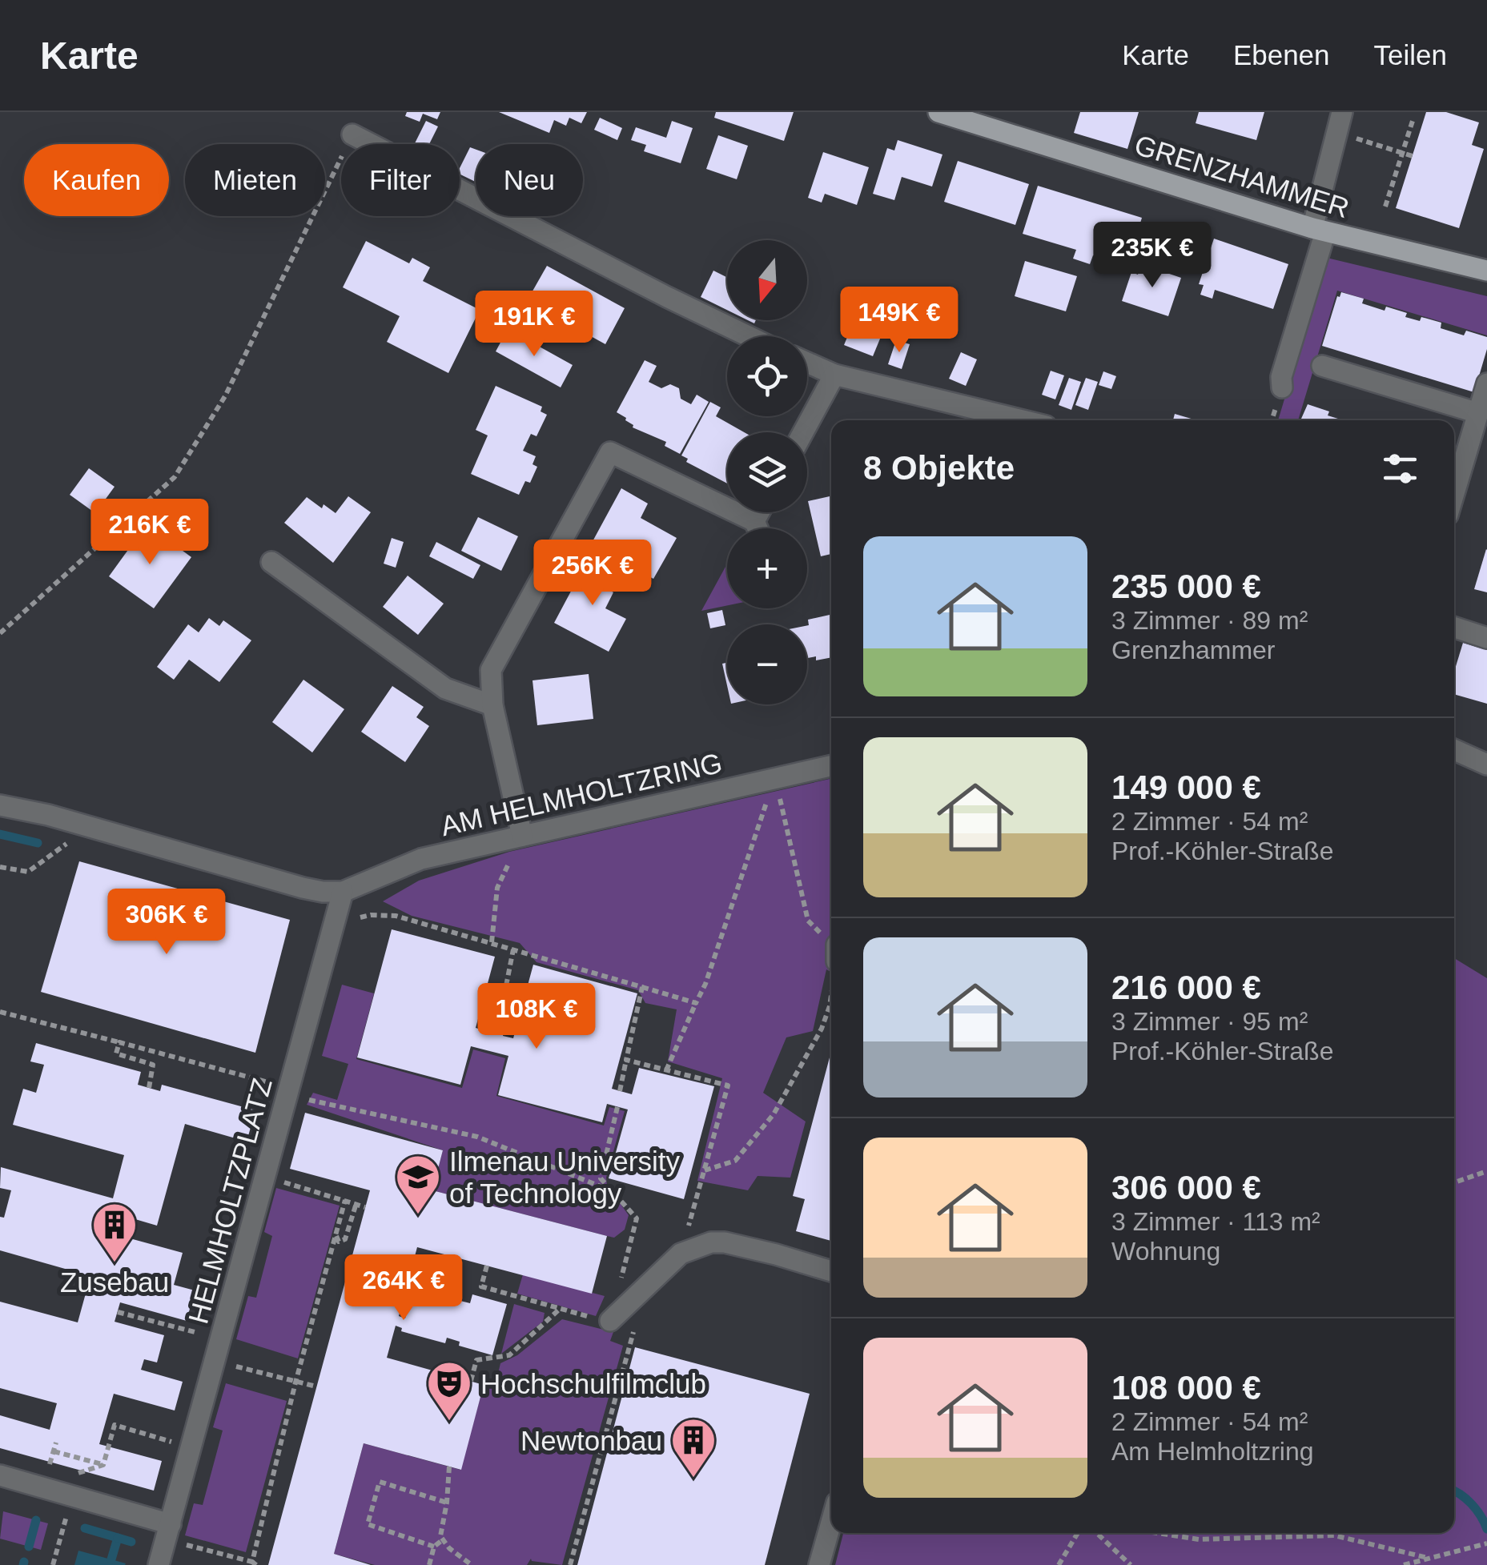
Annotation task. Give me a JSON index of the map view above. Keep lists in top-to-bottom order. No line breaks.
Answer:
{"streets":{"main road":["GRENZHAMMER"],"street":["AM HELMHOLTZRING","HELMHOLTZPLATZ"]},"crossings":[["AM HELMHOLTZRING","HELMHOLTZPLATZ"]],"places":{"school or university":["Ilmenau University of Technology"],"building":["Zusebau","Newtonbau"],"theatre":["Hochschulfilmclub"]},"north":"bottom","page":{"header":"Karte","nav":["Karte","Ebenen","Teilen"],"chip":["Kaufen","Mieten","Filter","Neu"],"price":["235K €","149K €","191K €","216K €","256K €","306K €","108K €","264K €"],"map_buttons":["+","−"],"heading":"8 Objekte","list":[{"name":"235 000 €","note":"3 Zimmer · 89 m² · Grenzhammer"},{"name":"149 000 €","note":"2 Zimmer · 54 m² · Prof.-Köhler-Straße"},{"name":"216 000 €","note":"3 Zimmer · 95 m² · Prof.-Köhler-Straße"},{"name":"306 000 €","note":"3 Zimmer · 113 m² · Wohnung"},{"name":"108 000 €","note":"2 Zimmer · 54 m² · Am Helmholtzring"}]}}
